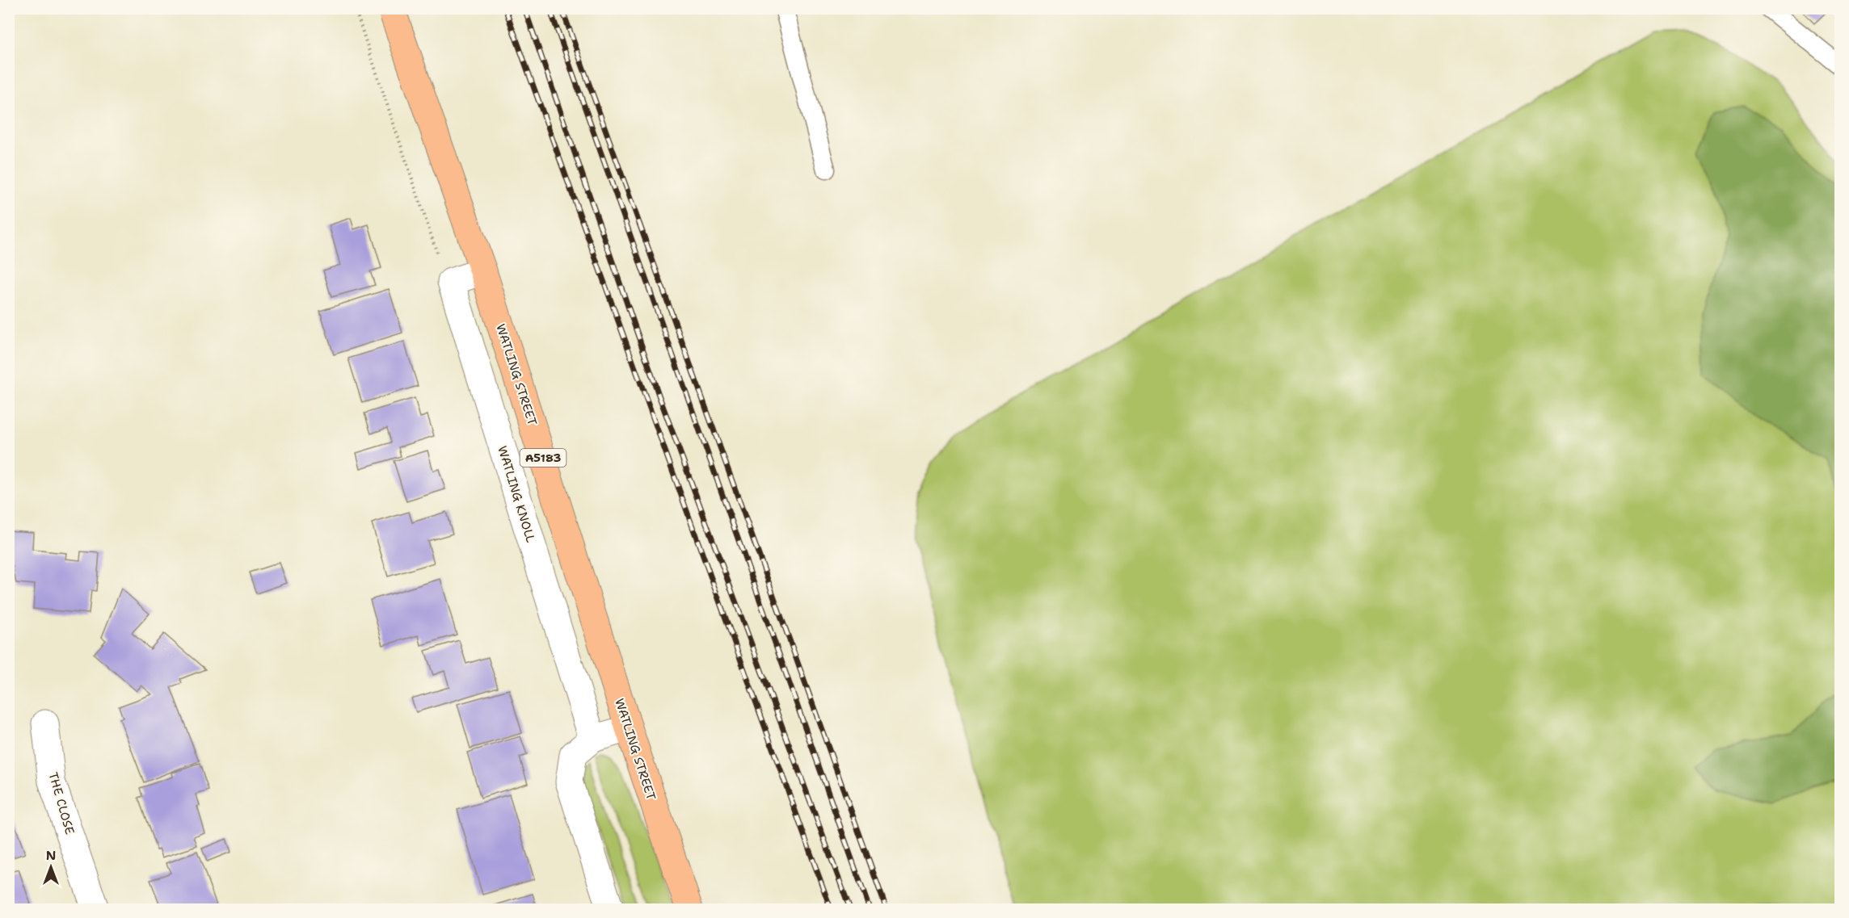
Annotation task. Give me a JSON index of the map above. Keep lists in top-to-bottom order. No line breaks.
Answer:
{"streets":{"main road":["WATLING STREET","A5183"],"street":["WATLING KNOLL","THE CLOSE"]},"crossings":[["WATLING STREET","WATLING KNOLL"]],"north":"top"}
